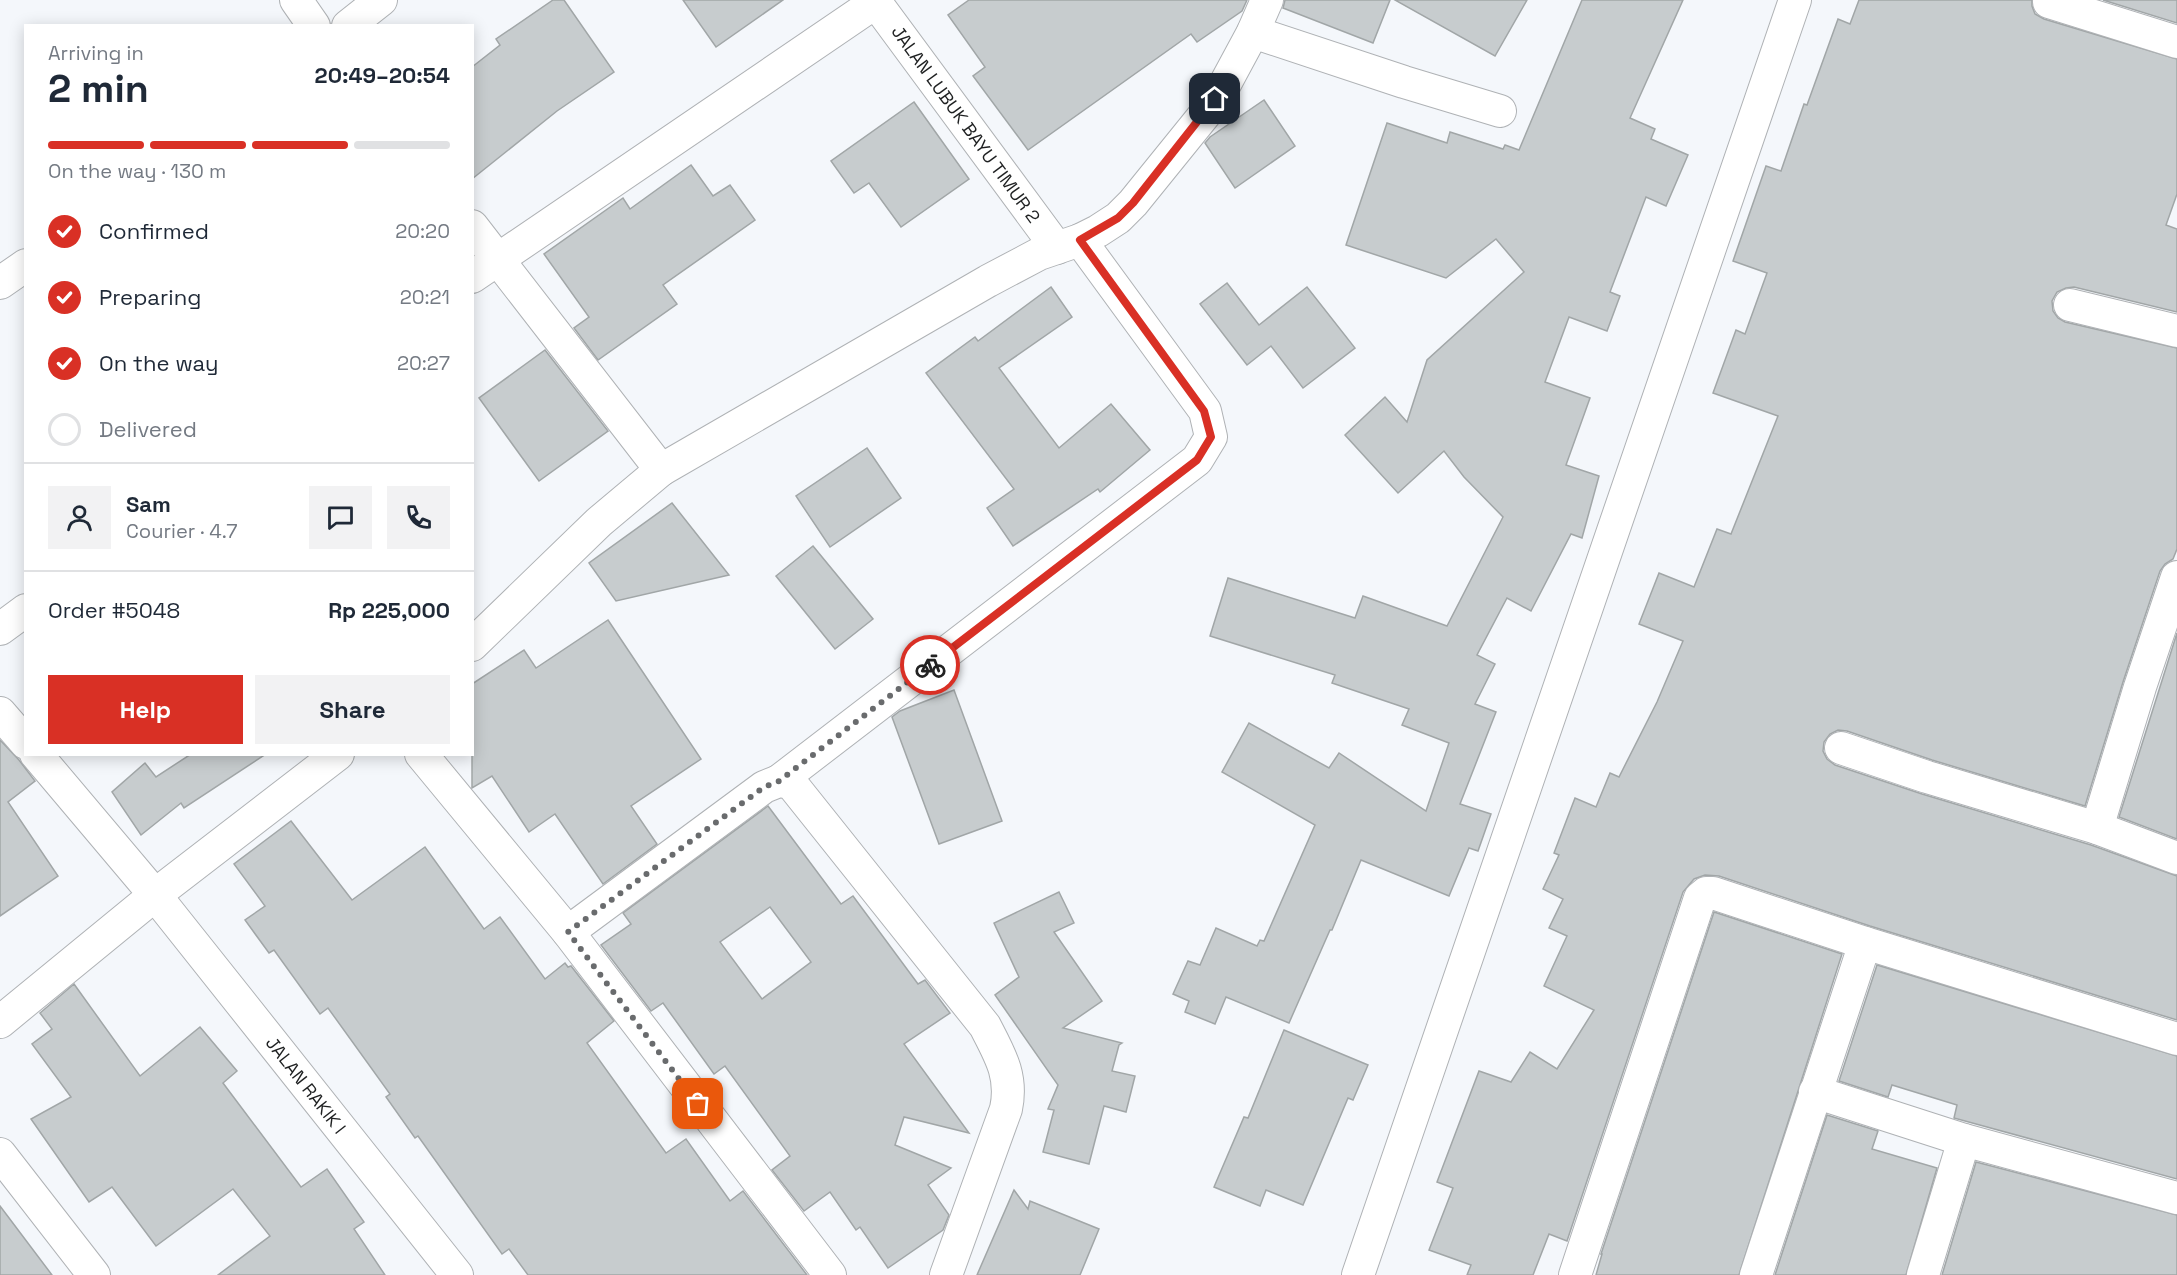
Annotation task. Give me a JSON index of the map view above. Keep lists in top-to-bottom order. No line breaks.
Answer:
{"streets":{"street":["JALAN LUBUK BAYU TIMUR 2","JALAN RAKIK I"]},"page":{"heading":["2 min","Arriving in","20:49–20:54"],"panel":["Sam","Courier · 4.7","Order #5048","Rp 225,000"],"bar":"On the way · 130 m","list":[["Confirmed","20:20"],["Preparing","20:21"],["On the way","20:27"],"Delivered"],"buttons":["Help","Share"]}}
